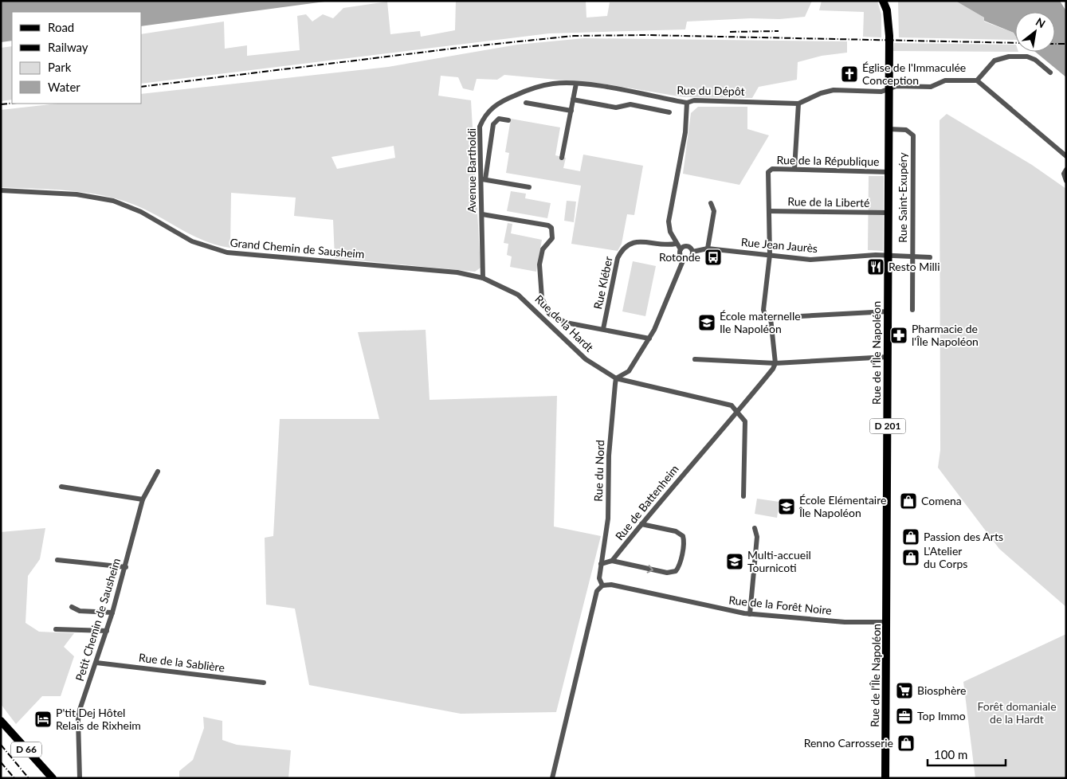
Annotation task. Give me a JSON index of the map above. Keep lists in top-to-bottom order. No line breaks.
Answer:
{"streets":{"main road":["Rue de l'Île Napoléon","D 201","D 66"],"street":["Rue du Dépôt","Rue de la République","Avenue Bartholdi","Rue Saint-Exupéry","Rue de la Liberté","Rue Jean Jaurès","Grand Chemin de Sausheim","Rue Kléber","Rue de la Hardt","Rue du Nord","Rue de Battenheim","Rue de la Forêt Noire","Petit Chemin de Sausheim","Rue de la Sablière"]},"crossings":[["Rue du Dépôt","Avenue Bartholdi"],["Rue de la République","Rue de la Liberté"],["Rue de la République","Rue de l'Île Napoléon"],["Avenue Bartholdi","Grand Chemin de Sausheim"],["Avenue Bartholdi","Rue de la Hardt"],["Rue Saint-Exupéry","Rue Jean Jaurès"],["Rue Saint-Exupéry","Rue de l'Île Napoléon"],["Rue de la Liberté","Rue de l'Île Napoléon"],["Rue Jean Jaurès","Rue de l'Île Napoléon"],["Grand Chemin de Sausheim","Rue de la Hardt"],["Rue de la Hardt","Rue du Nord"],["Rue de la Hardt","Rue de Battenheim"],["Rue de l'Île Napoléon","Rue de la Forêt Noire"],["Petit Chemin de Sausheim","Rue de la Sablière"]],"parks":["Forêt domaniale de la Hardt"],"places":{"church":["Église de l'Immaculée Conception"],"bus stop":["Rotonde"],"restaurant":["Resto Milli"],"school or university":["École maternelle Ile Napoléon","École Elémentaire Île Napoléon","Multi-accueil Tournicoti"],"pharmacy":["Pharmacie de l'Île Napoléon"],"shop":["Comena","Passion des Arts","L'Atelier du Corps","Renno Carrosserie"],"supermarket":["Biosphère"],"office":["Top Immo"],"hotel":["P'tit Dej Hôtel Relais de Rixheim"]},"legend":["Road","Railway","Park","Water"],"scale_bar":"100 m","north":"top right"}
